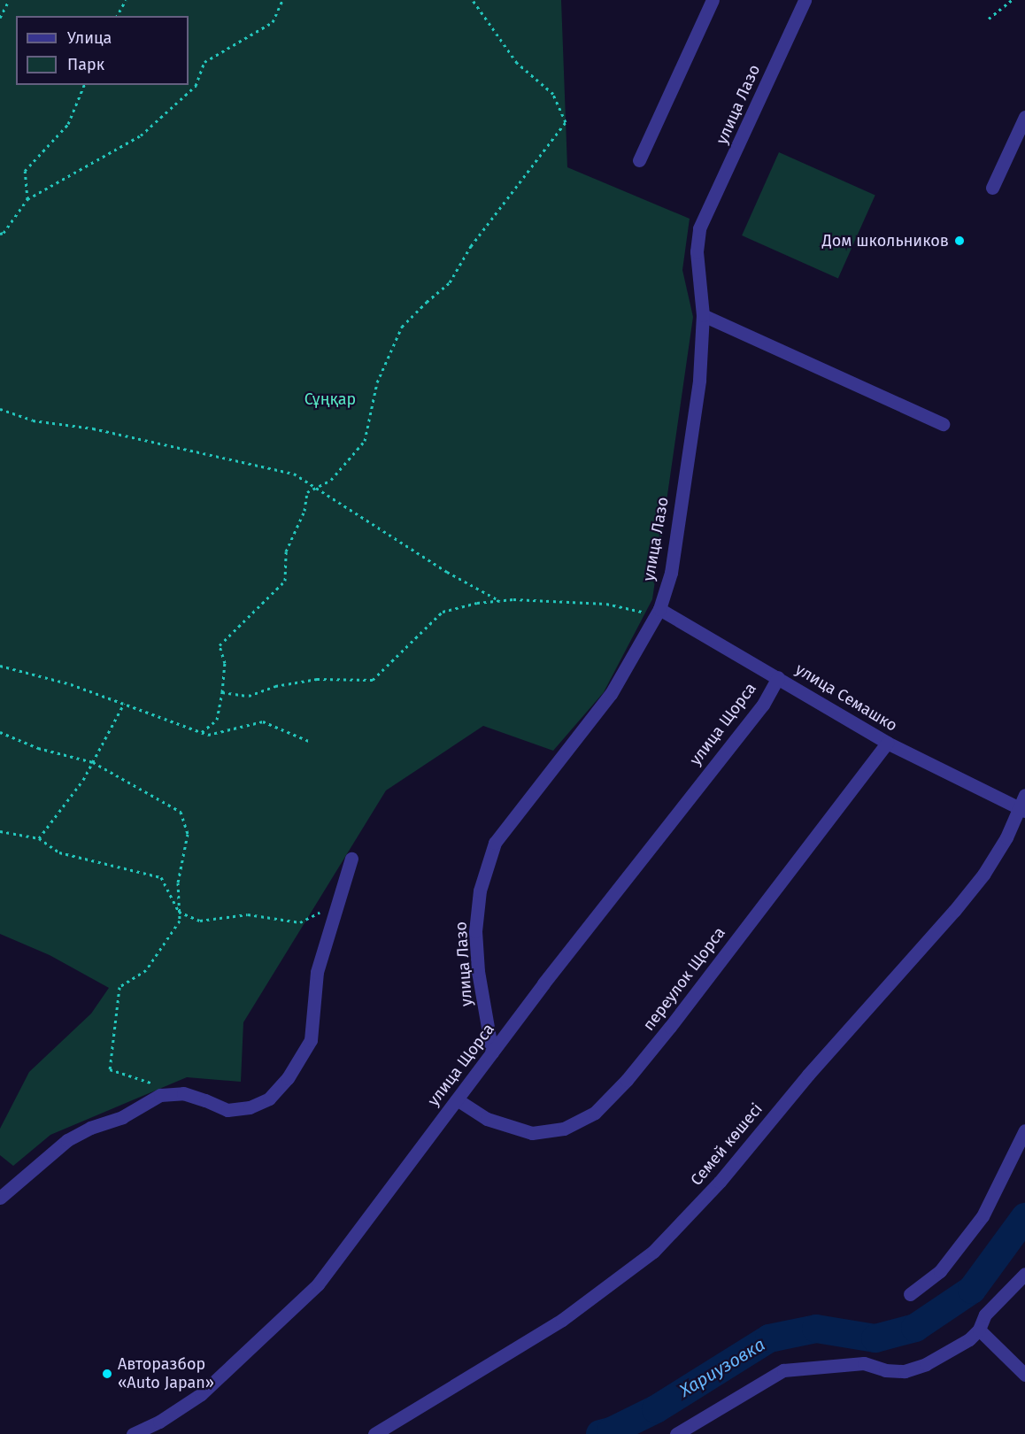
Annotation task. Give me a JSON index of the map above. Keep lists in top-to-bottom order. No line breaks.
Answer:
{"streets":{"street":["улица Лазо","улица Семашко","улица Щорса","переулок Щорса","Семей көшесі"]},"crossings":[["улица Лазо","улица Семашко"],["улица Лазо","улица Щорса"],["улица Семашко","улица Щорса"],["улица Семашко","переулок Щорса"],["улица Семашко","Семей көшесі"],["улица Щорса","переулок Щорса"]],"water":["Хариузовка"],"parks":["Сұңқар"],"places":["Дом школьников","Авторазбор «Auto Japan»"],"legend":["Улица","Парк"]}
